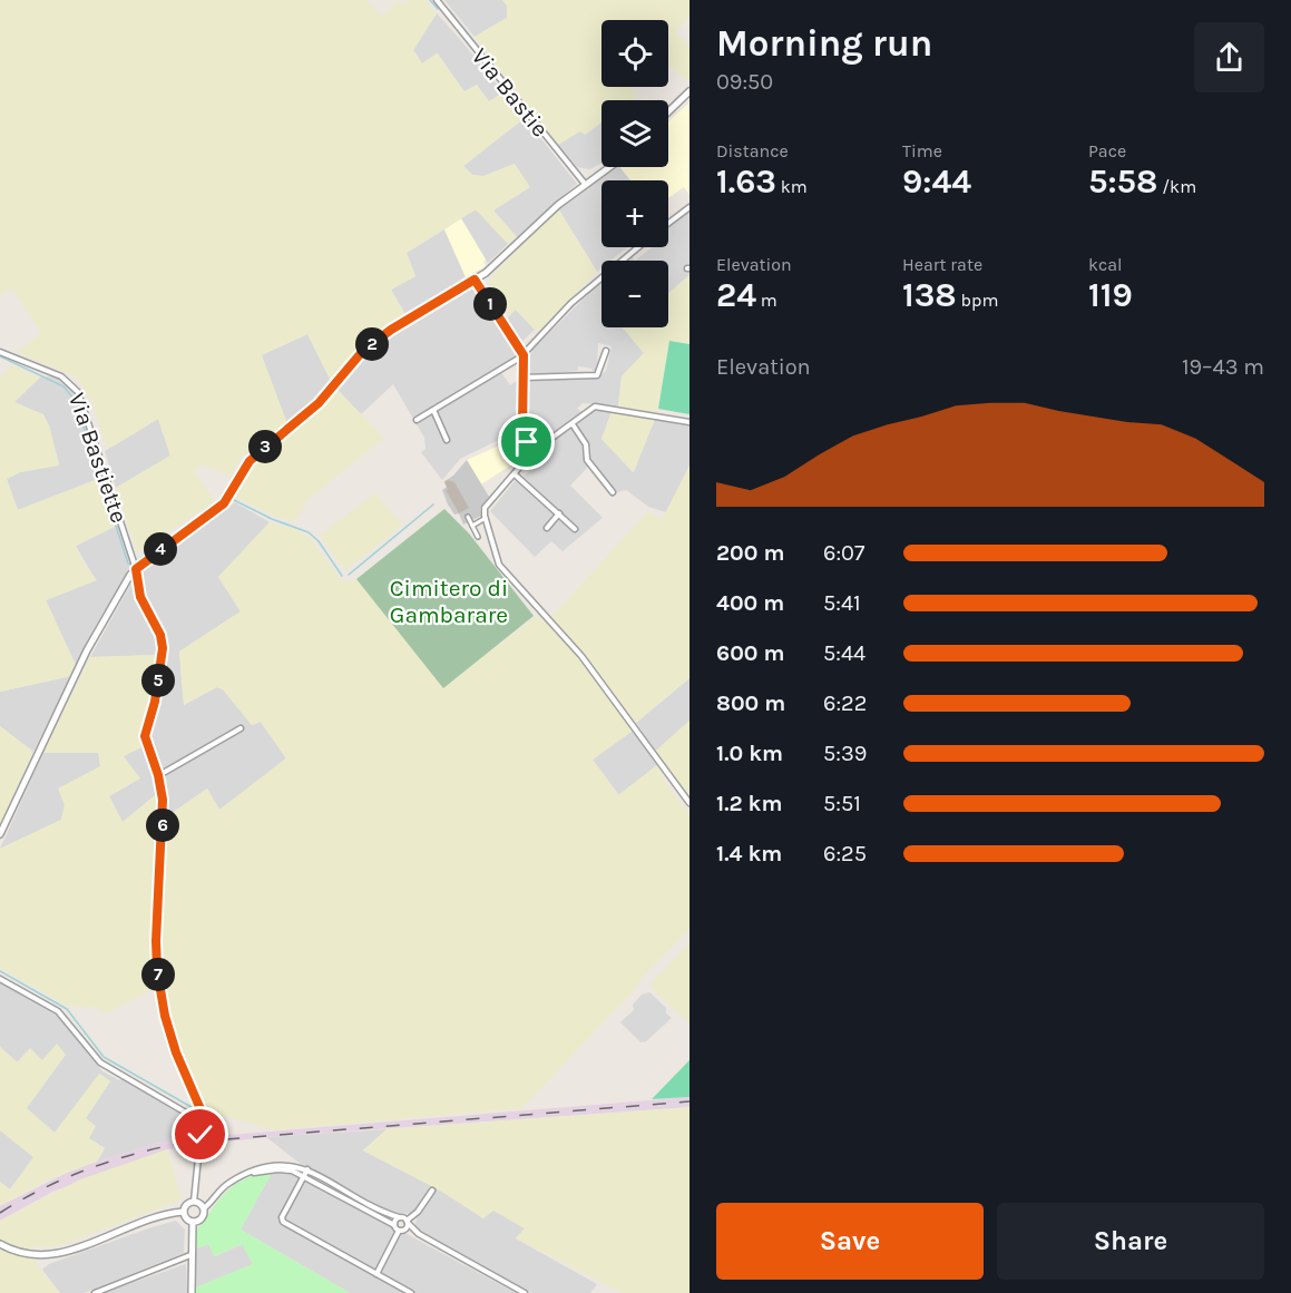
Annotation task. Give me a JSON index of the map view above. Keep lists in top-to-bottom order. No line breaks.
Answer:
{"streets":{"street":["Via Bastie","Via Bastiette"]},"parks":["Cimitero di Gambarare"],"page":{"heading":["Morning run","09:50"],"map_buttons":["+","−"],"stats":[["Distance","1.63 km"],["Time","9:44"],["Pace","5:58 /km"],["Elevation","24 m"],["Heart rate","138 bpm"],["kcal","119"]],"pins":["1","2","3","4","5","6","7"],"chart":["Elevation","19–43 m"],"list":[{"name":"200 m","note":"6:07"},{"name":"400 m","note":"5:41"},{"name":"600 m","note":"5:44"},{"name":"800 m","note":"6:22"},{"name":"1.0 km","note":"5:39"},{"name":"1.2 km","note":"5:51"},{"name":"1.4 km","note":"6:25"}],"buttons":["Save","Share"]}}
